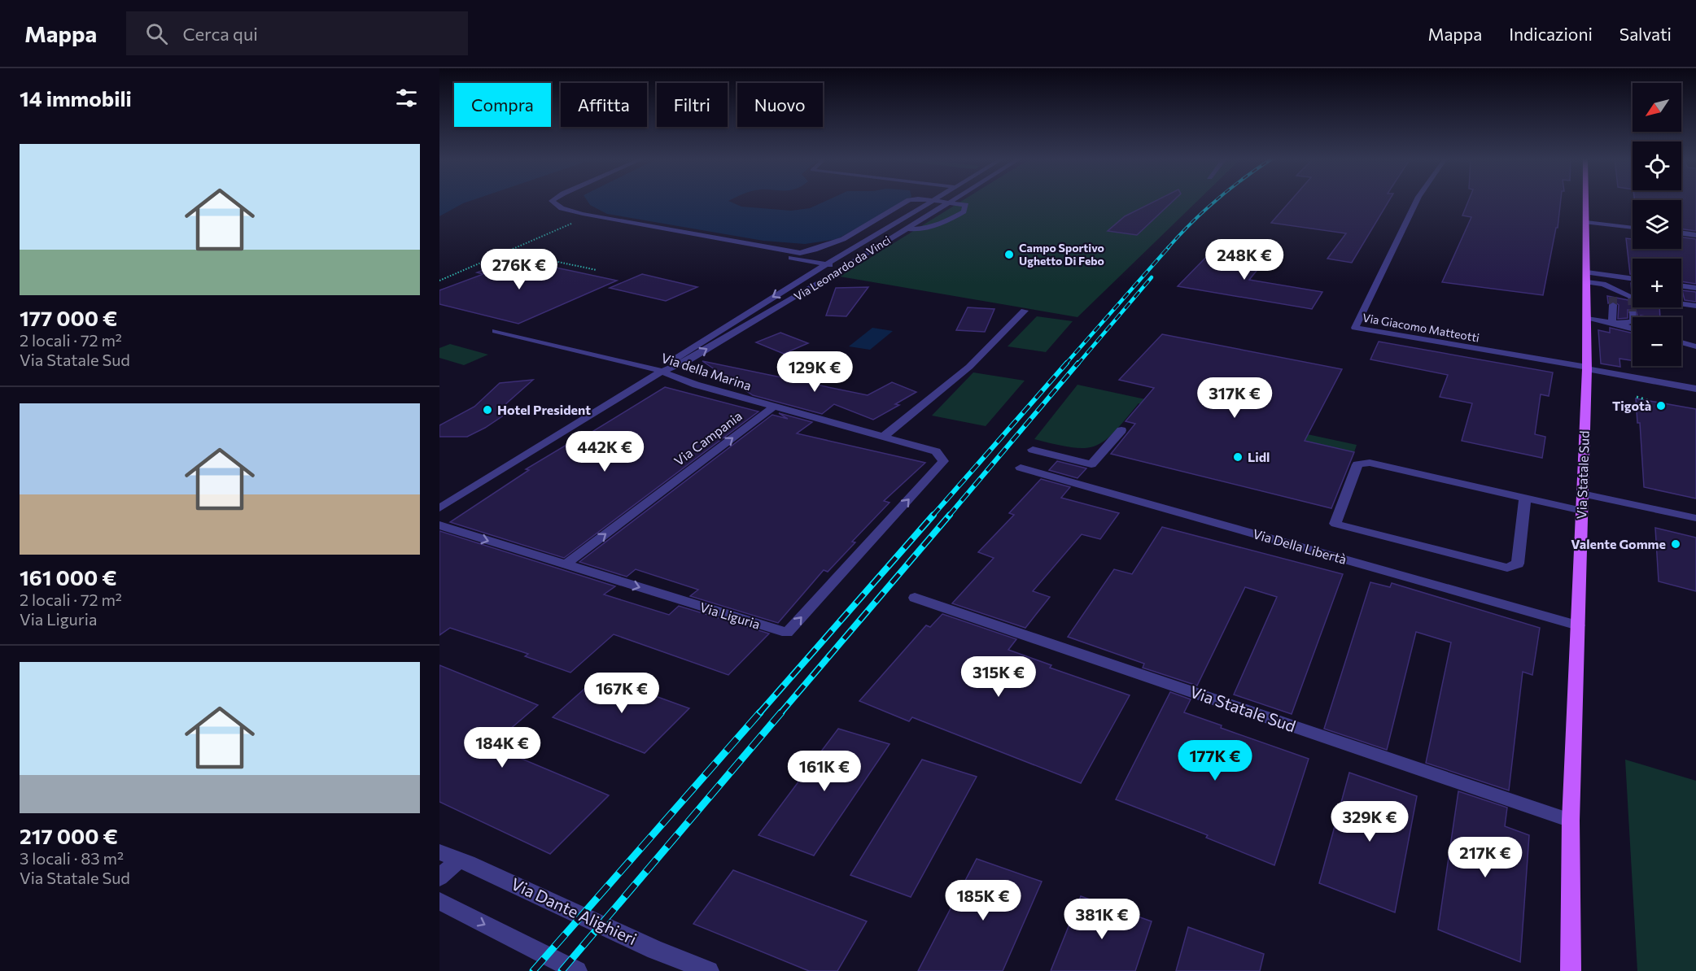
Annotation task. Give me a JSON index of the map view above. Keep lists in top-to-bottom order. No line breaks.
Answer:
{"streets":{"main road":["Via Statale Sud"],"street":["Via Leonardo da Vinci","Via Giacomo Matteotti","Via della Marina","Via Campania","Via Della Libertà","Via Liguria","Via Dante Alighieri"]},"crossings":[["Via Leonardo da Vinci","Via della Marina"],["Via Giacomo Matteotti","Via Statale Sud"],["Via della Marina","Via Campania"],["Via della Marina","Via Liguria"],["Via Campania","Via Liguria"],["Via Statale Sud","Via Della Libertà"]],"one_way":["Via Campania","Via Liguria"],"places":["Campo Sportivo Ughetto Di Febo","Tigotà","Hotel President","Lidl","Valente Gomme"],"north":"bottom left","page":{"header":"Mappa","search":"Cerca qui","nav":["Mappa","Indicazioni","Salvati"],"heading":"14 immobili","map_buttons":["+","−"],"chip":["Compra","Affitta","Filtri","Nuovo"],"list":[{"name":"177 000 €","note":"2 locali · 72 m² · Via Statale Sud"},{"name":"161 000 €","note":"2 locali · 72 m² · Via Liguria"},{"name":"217 000 €","note":"3 locali · 83 m² · Via Statale Sud"}],"price":["248K €","276K €","129K €","317K €","442K €","315K €","167K €","184K €","177K €","161K €","329K €","217K €","185K €","381K €"]}}
